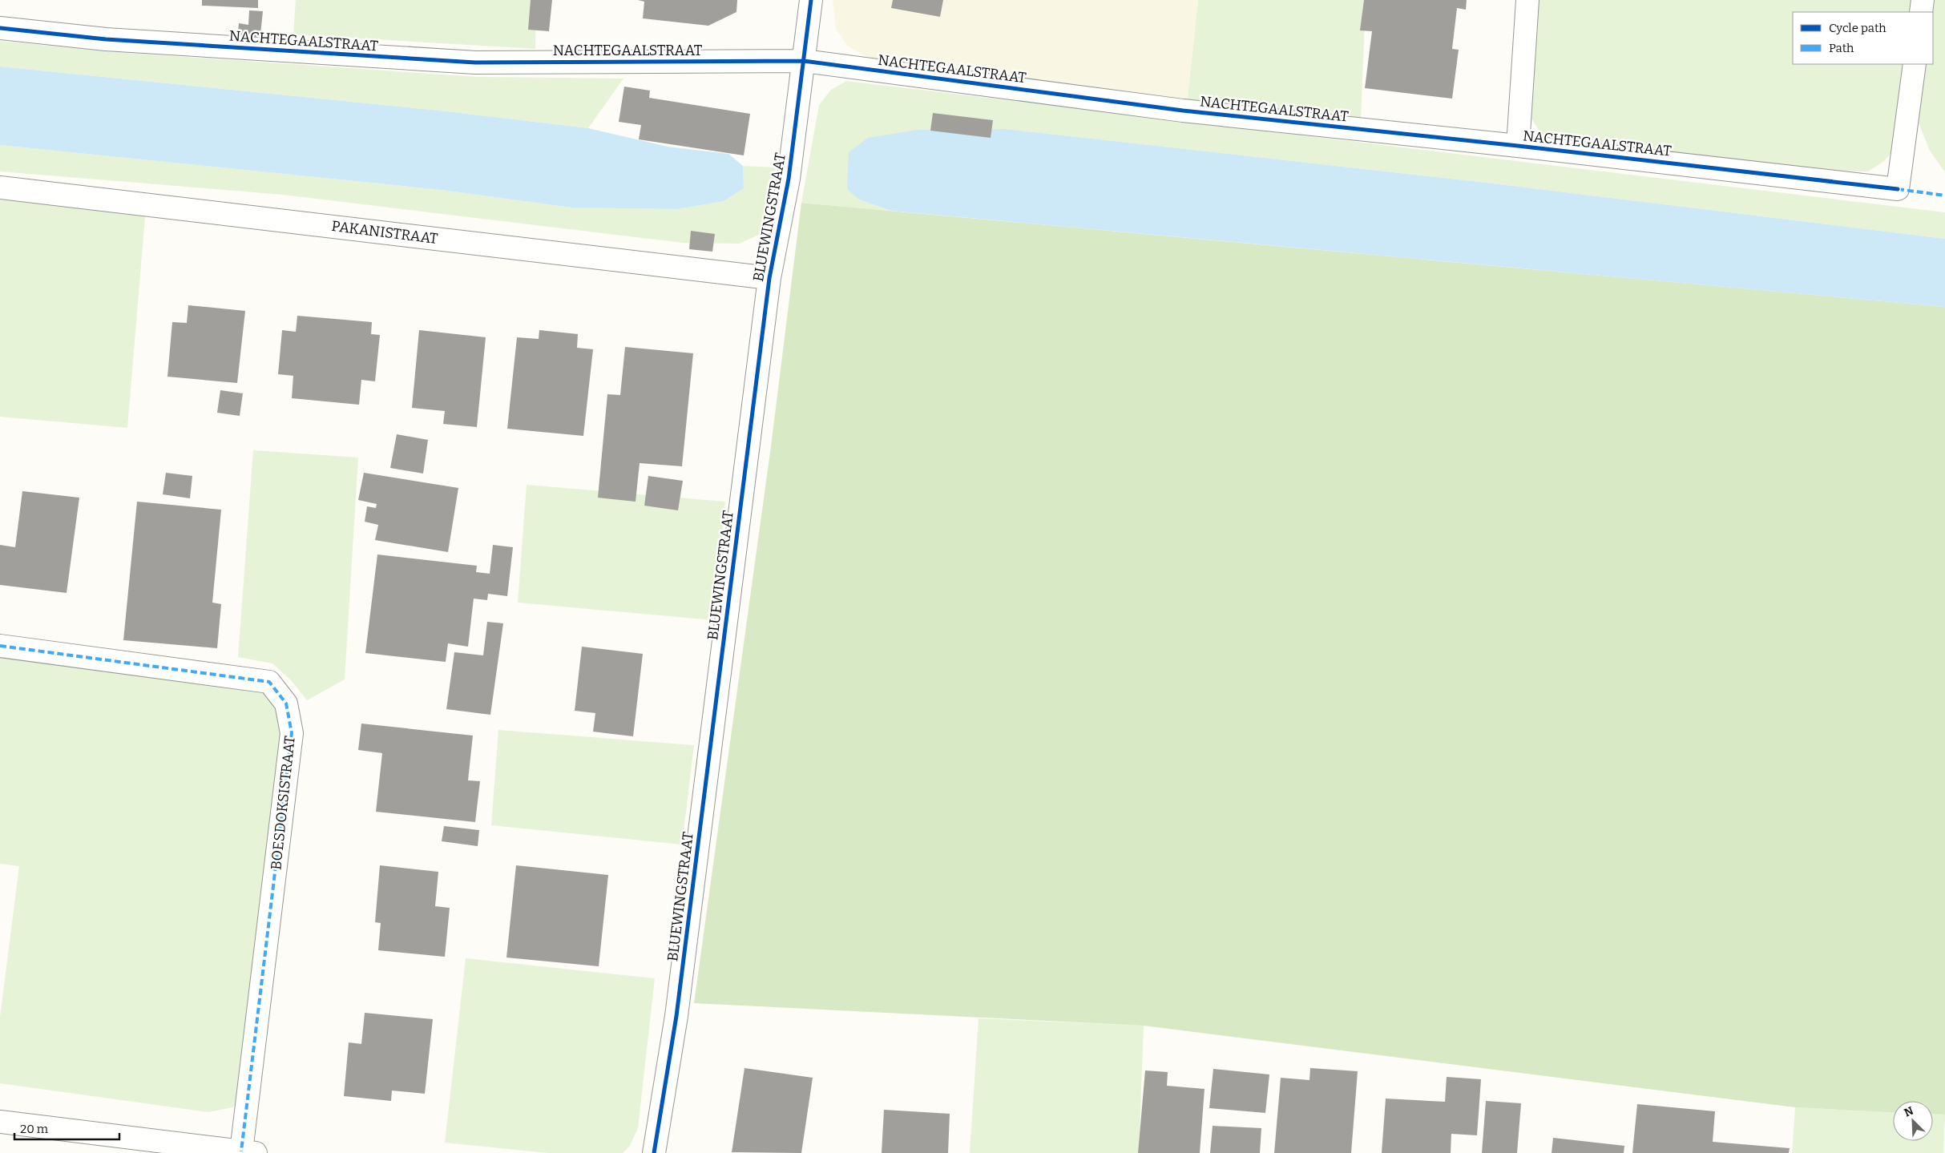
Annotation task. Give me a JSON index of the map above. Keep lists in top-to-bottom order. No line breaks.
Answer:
{"streets":{"street":["NACHTEGAALSTRAAT","BLUEWINGSTRAAT","PAKANISTRAAT","BOESDOKSISTRAAT"]},"crossings":[["NACHTEGAALSTRAAT","BLUEWINGSTRAAT"],["BLUEWINGSTRAAT","PAKANISTRAAT"]],"legend":["Cycle path","Path"],"scale_bar":"20 m","north":"top left"}
